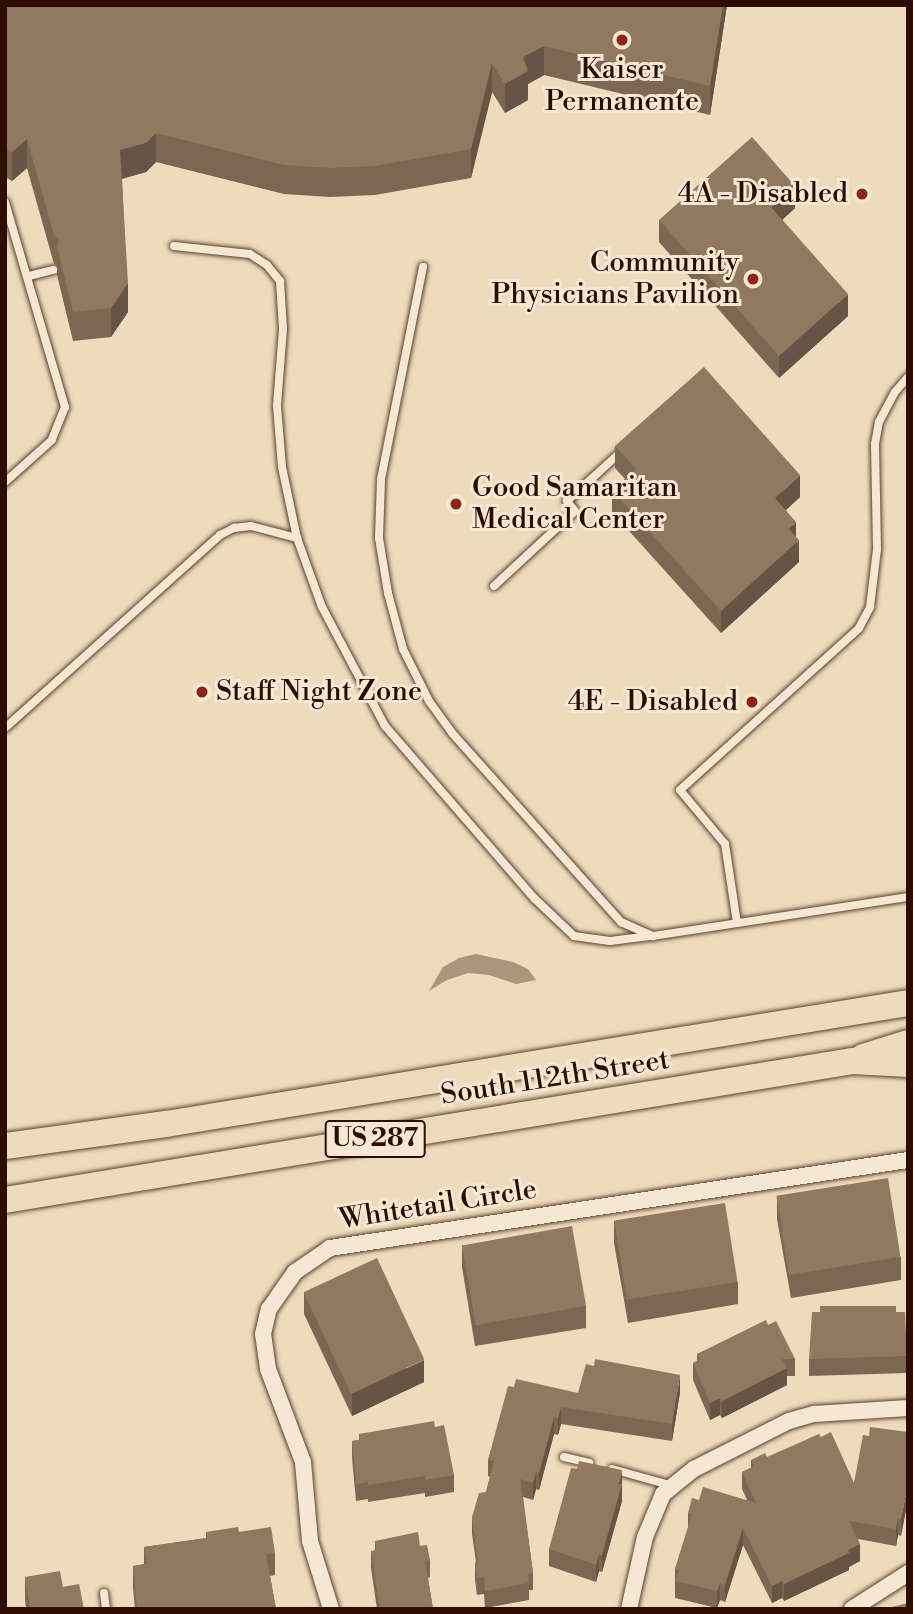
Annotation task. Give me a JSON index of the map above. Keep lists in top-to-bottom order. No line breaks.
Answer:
{"streets":{"main road":["South 112th Street","US 287"],"street":["Whitetail Circle"]},"places":["Kaiser Permanente","4A - Disabled","Community Physicians Pavilion","Good Samaritan Medical Center","Staff Night Zone","4E - Disabled"]}
